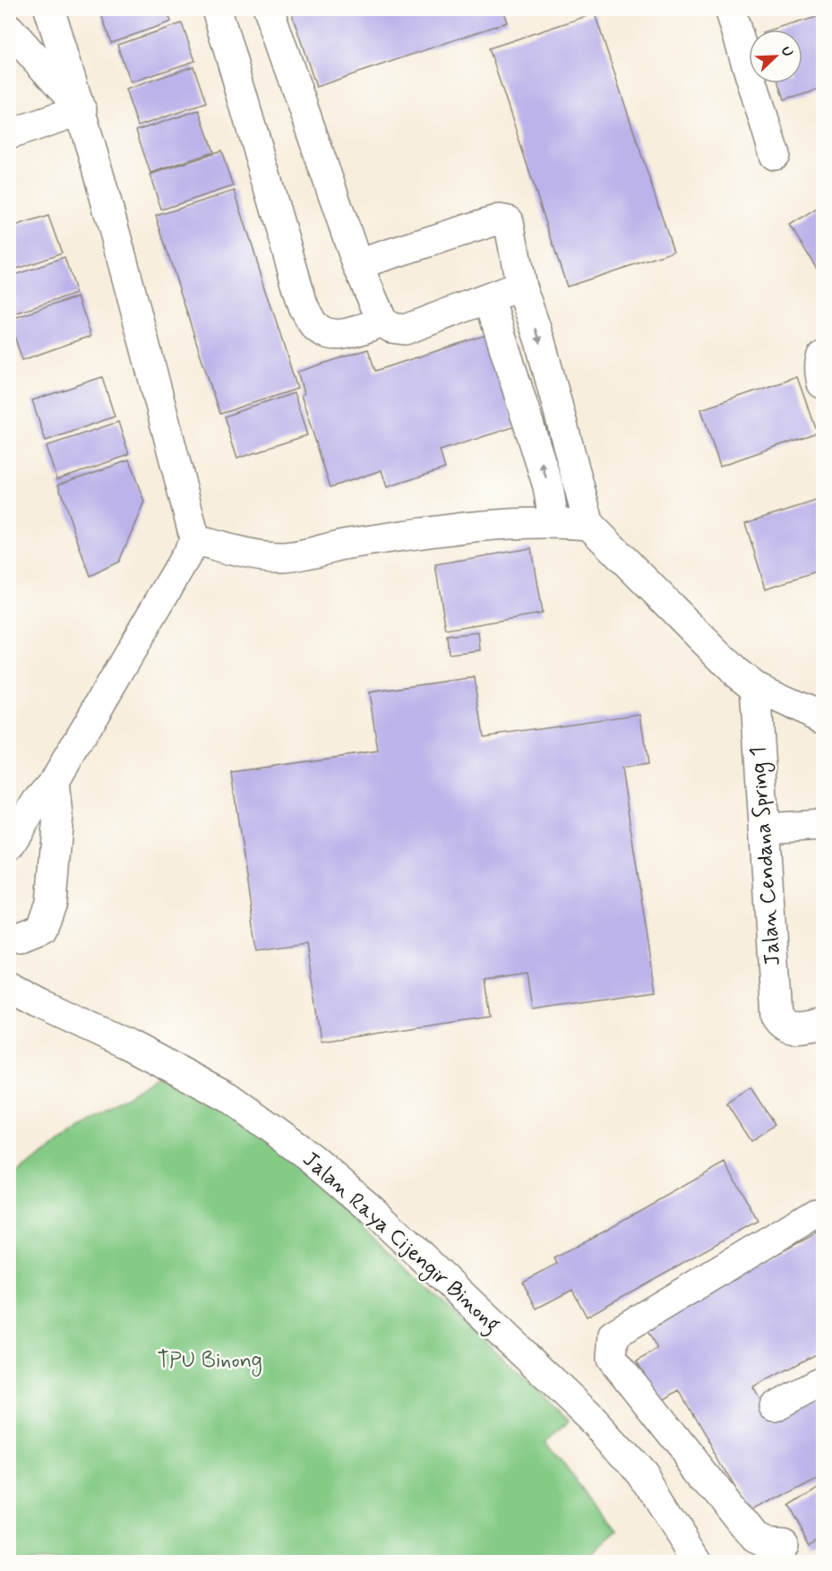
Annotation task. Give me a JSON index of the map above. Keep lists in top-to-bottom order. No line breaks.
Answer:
{"streets":{"street":["Jalan Cendana Spring 1","Jalan Raya Cijengir Binong"]},"parks":["TPU Binong"],"north":"top right"}
